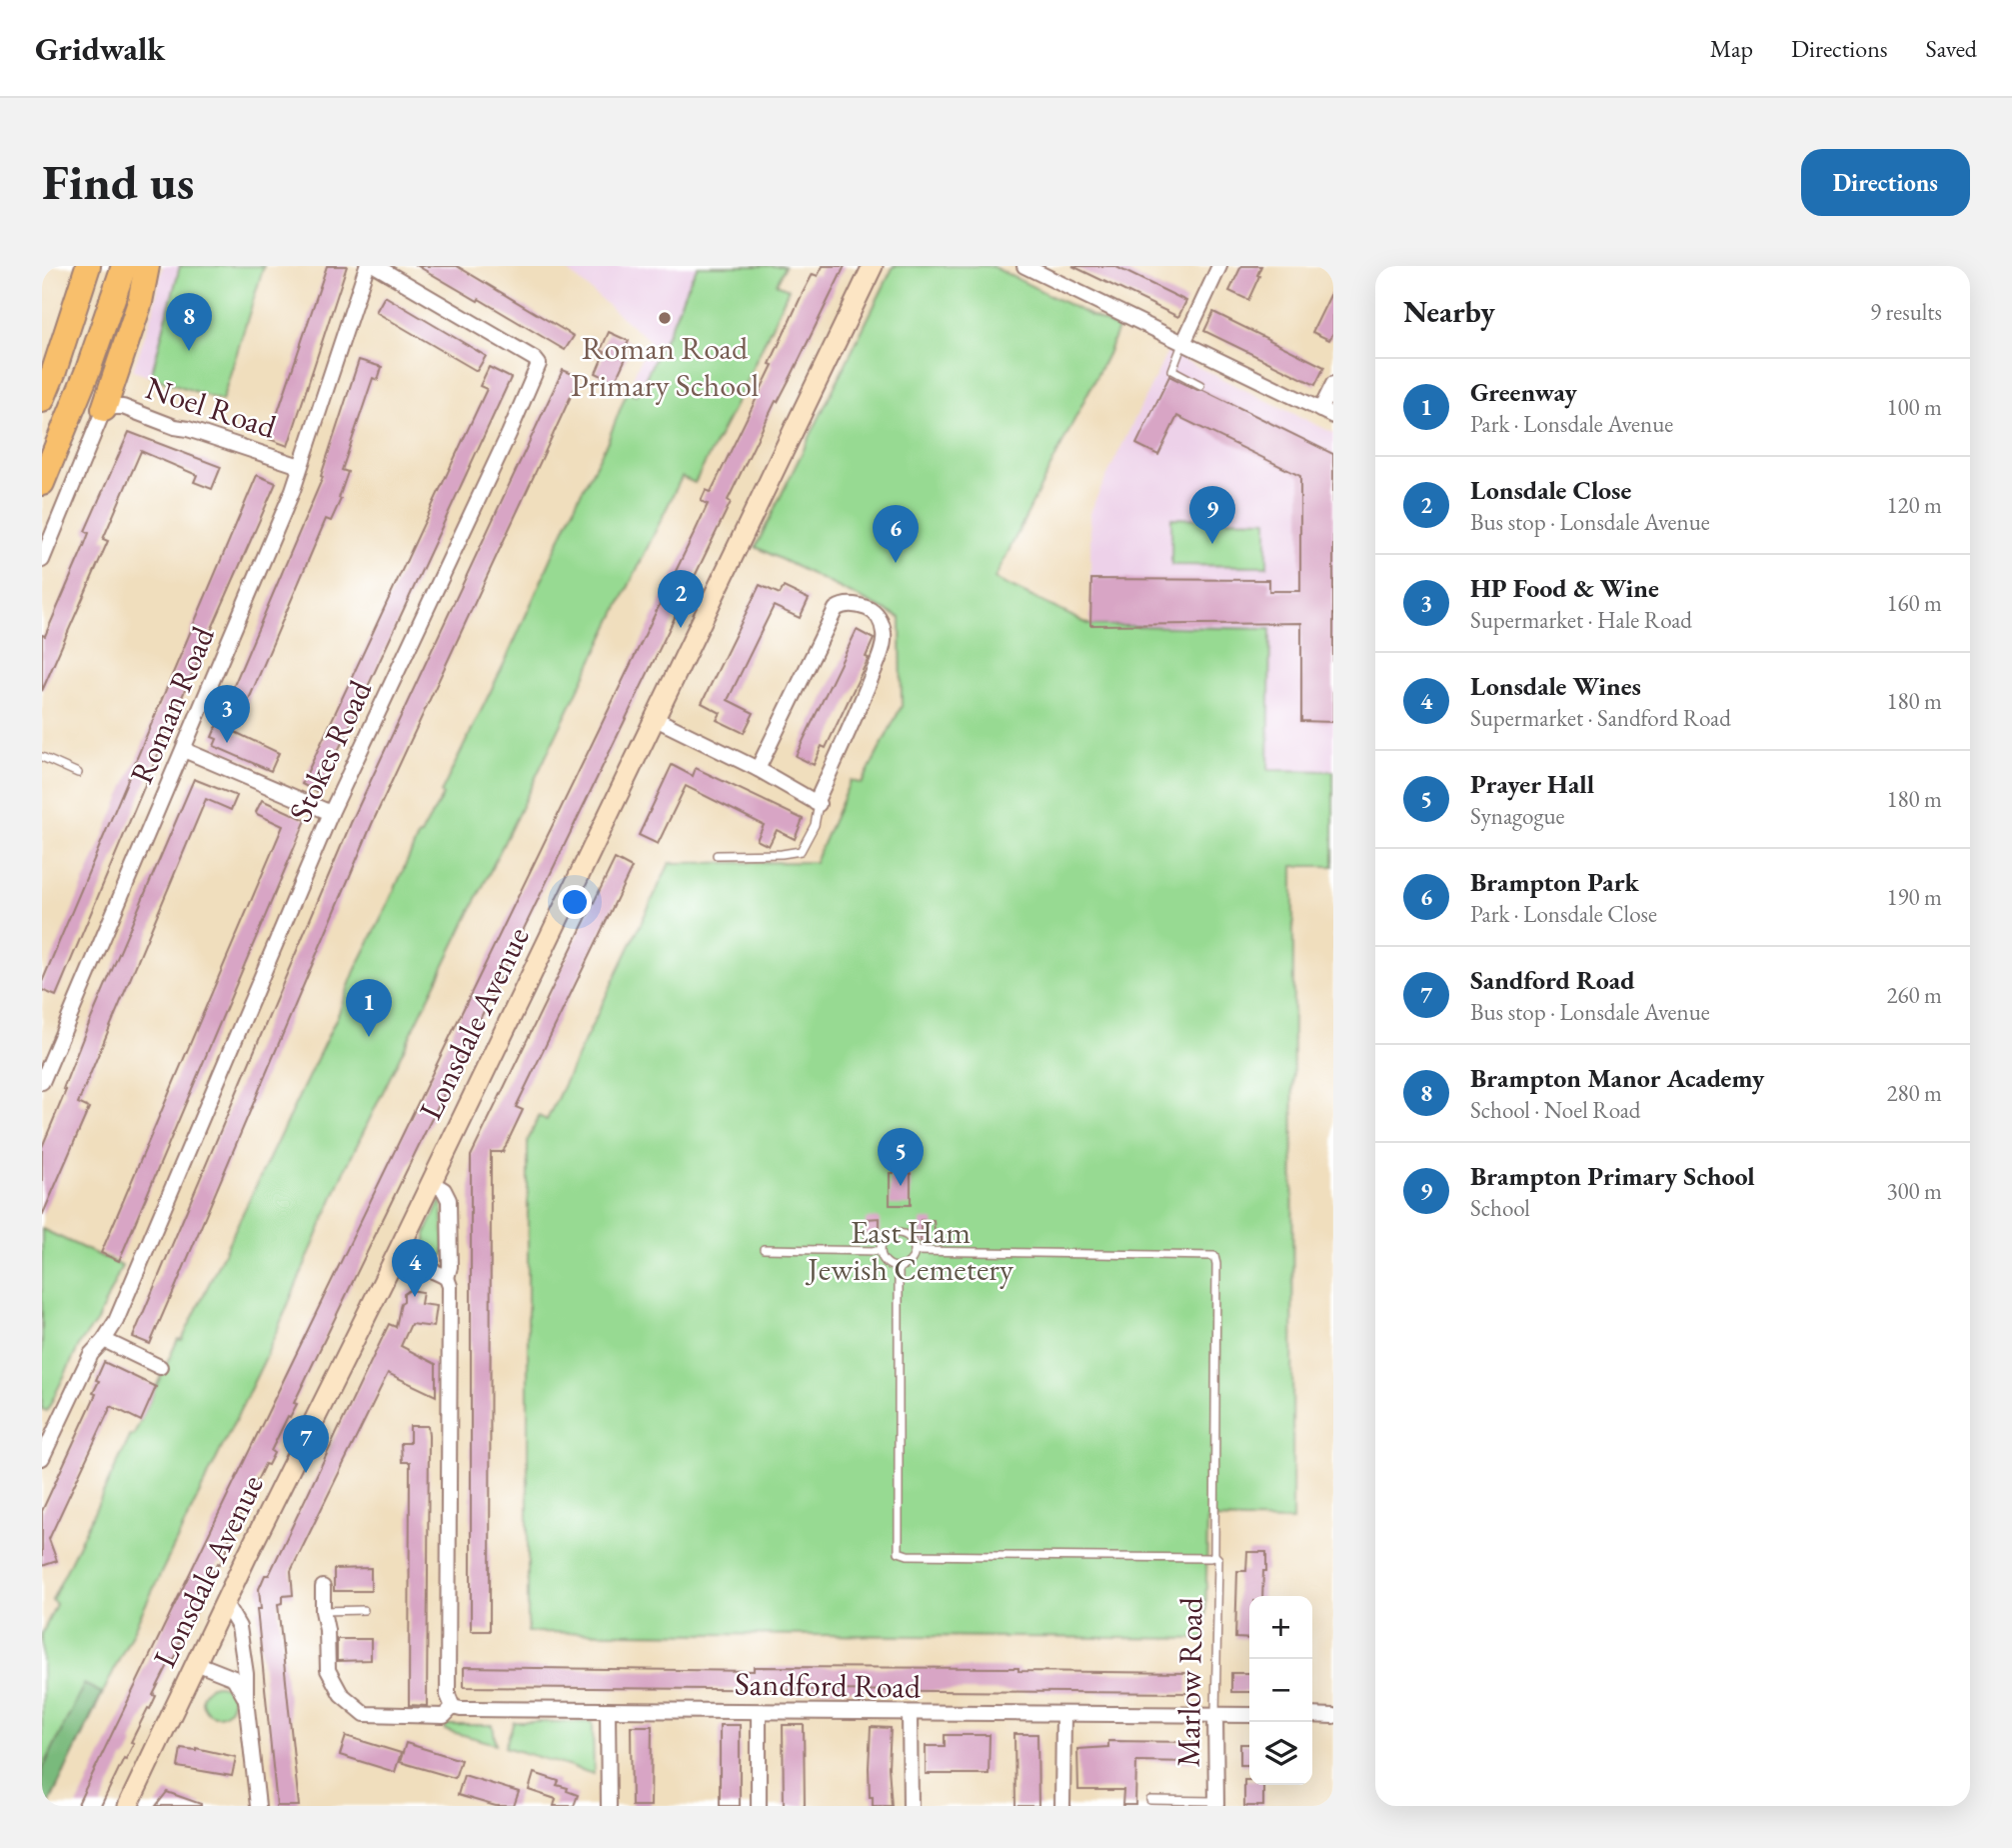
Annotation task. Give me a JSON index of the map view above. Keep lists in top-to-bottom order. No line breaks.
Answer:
{"streets":{"street":["Noel Road","Roman Road","Stokes Road","Lonsdale Avenue","Marlow Road","Sandford Road"]},"crossings":[["Noel Road","Roman Road"],["Marlow Road","Sandford Road"]],"parks":["East Ham Jewish Cemetery"],"places":["Roman Road Primary School"],"page":{"header":"Gridwalk","nav":["Map","Directions","Saved"],"buttons":"Directions","title":"Find us","heading":["Nearby","9 results"],"pins":["8","9","6","2","3","1","5","4","7"],"list":[{"mark":"1","name":"Greenway","note":"Park · Lonsdale Avenue","value":"100 m"},{"mark":"2","name":"Lonsdale Close","note":"Bus stop · Lonsdale Avenue","value":"120 m"},{"mark":"3","name":"HP Food & Wine","note":"Supermarket · Hale Road","value":"160 m"},{"mark":"4","name":"Lonsdale Wines","note":"Supermarket · Sandford Road","value":"180 m"},{"mark":"5","name":"Prayer Hall","note":"Synagogue","value":"180 m"},{"mark":"6","name":"Brampton Park","note":"Park · Lonsdale Close","value":"190 m"},{"mark":"7","name":"Sandford Road","note":"Bus stop · Lonsdale Avenue","value":"260 m"},{"mark":"8","name":"Brampton Manor Academy","note":"School · Noel Road","value":"280 m"},{"mark":"9","name":"Brampton Primary School","note":"School","value":"300 m"}],"map_buttons":["+","−"]}}
